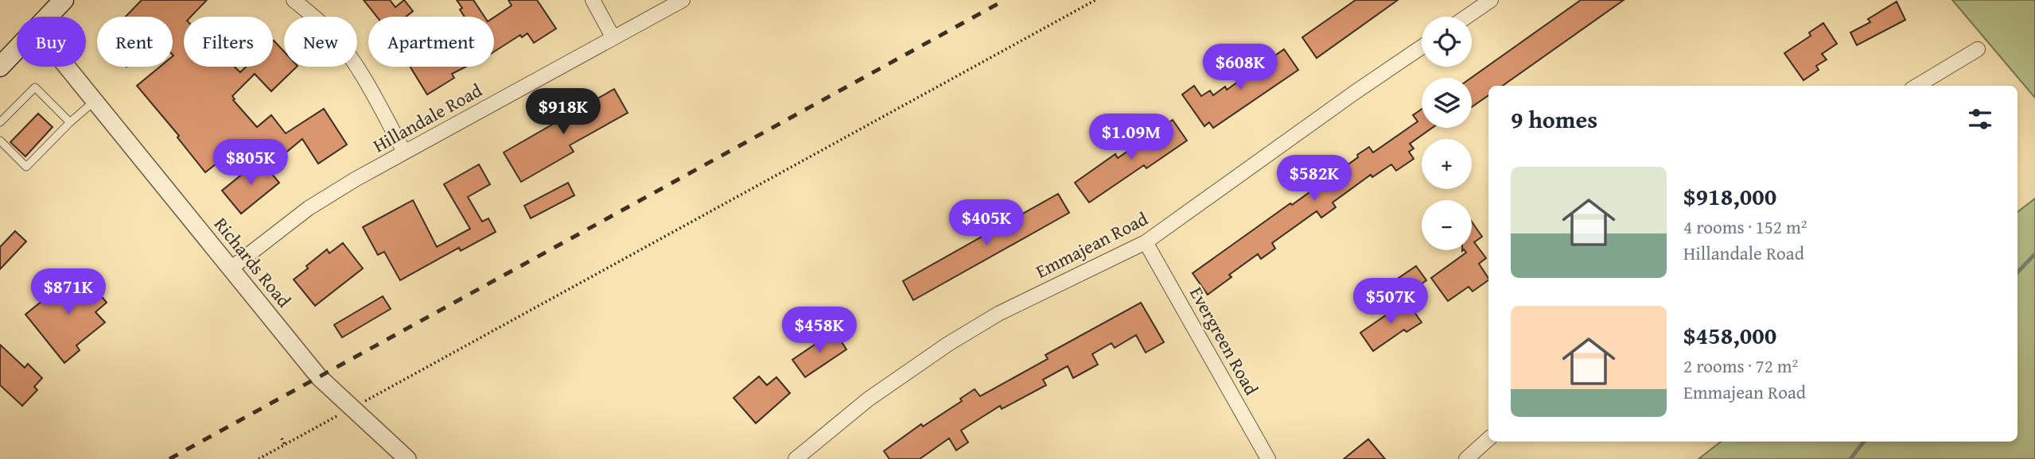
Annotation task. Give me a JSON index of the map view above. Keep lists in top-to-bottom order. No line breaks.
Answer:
{"streets":{"street":["Hillandale Road","Emmajean Road","Richards Road","Evergreen Road"]},"crossings":[["Hillandale Road","Richards Road"],["Emmajean Road","Evergreen Road"]],"page":{"map_buttons":["+","−"],"chip":["Buy","Rent","Filters","New","Apartment"],"price":["$608K","$918K","$1.09M","$805K","$582K","$405K","$871K","$507K","$458K"],"heading":"9 homes","list":[{"name":"$918,000","note":"4 rooms · 152 m² · Hillandale Road"},{"name":"$458,000","note":"2 rooms · 72 m² · Emmajean Road"}]}}
